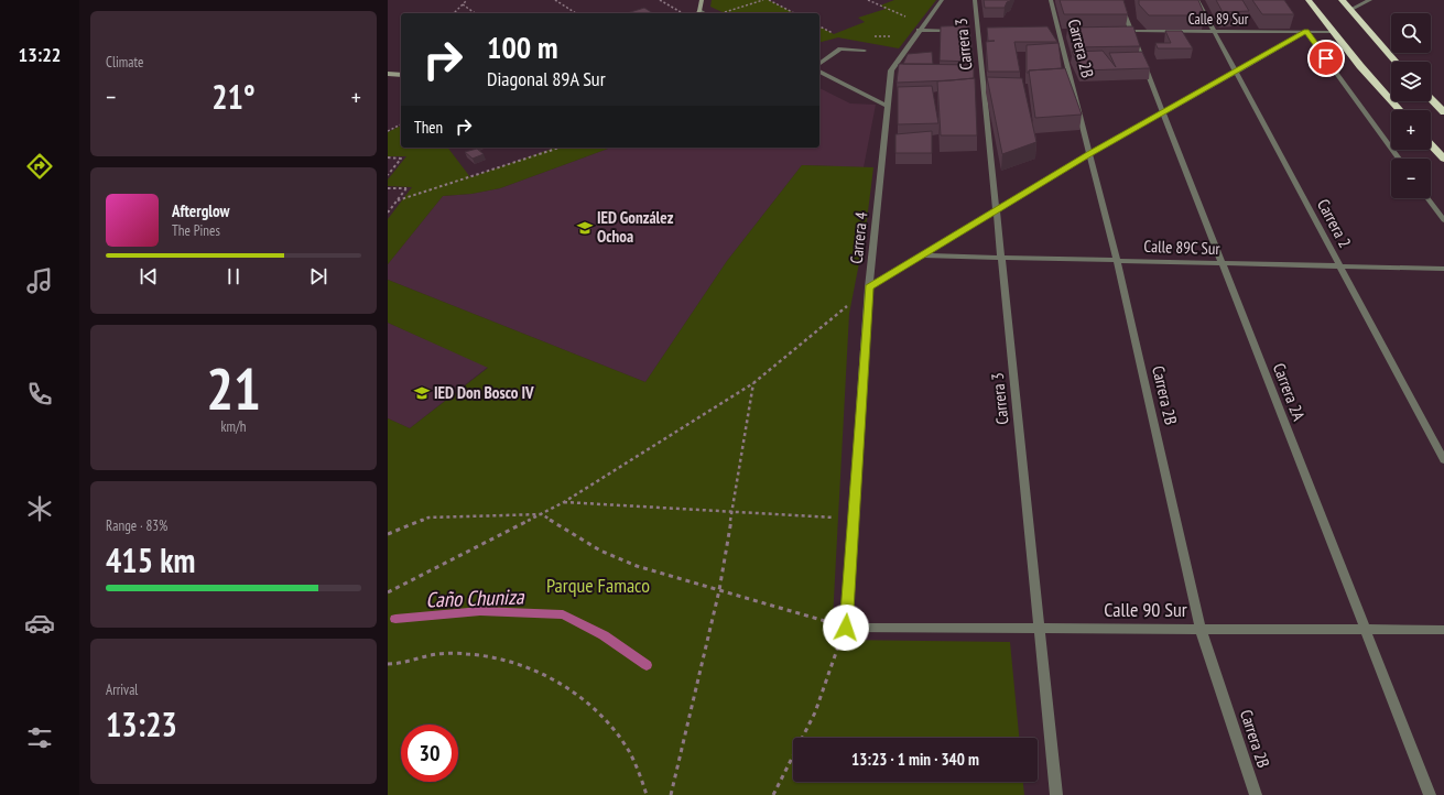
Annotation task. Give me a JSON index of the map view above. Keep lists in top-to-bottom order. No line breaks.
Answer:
{"streets":{"street":["Calle 89 Sur","Carrera 3","Carrera 2B","Carrera 2","Carrera 4","Calle 89C Sur","Carrera 2A","Calle 90 Sur"]},"crossings":[["Calle 89 Sur","Carrera 2"],["Calle 89 Sur","Carrera 2A"],["Carrera 3","Calle 89C Sur"],["Carrera 3","Calle 90 Sur"],["Carrera 2B","Calle 89C Sur"],["Carrera 2B","Calle 90 Sur"],["Carrera 2","Calle 89C Sur"],["Carrera 4","Calle 90 Sur"],["Calle 89C Sur","Carrera 2A"],["Carrera 2A","Calle 90 Sur"]],"water":["Caño Chuniza"],"parks":["Parque Famaco"],"places":{"school or university":["IED González Ochoa","IED Don Bosco IV"]},"page":{"tabs":"13:22","tile":["Climate",["21","km/h"],["Range · 83%","415 km"],["Arrival","13:23"]],"map_buttons":["+","−"],"turn":["100 m","Diagonal 89A Sur"],"heat":["−","21°","+"],"then":"Then","song":["Afterglow","The Pines"],"limit":"30","trip":"13:23 · 1 min · 340 m"}}
